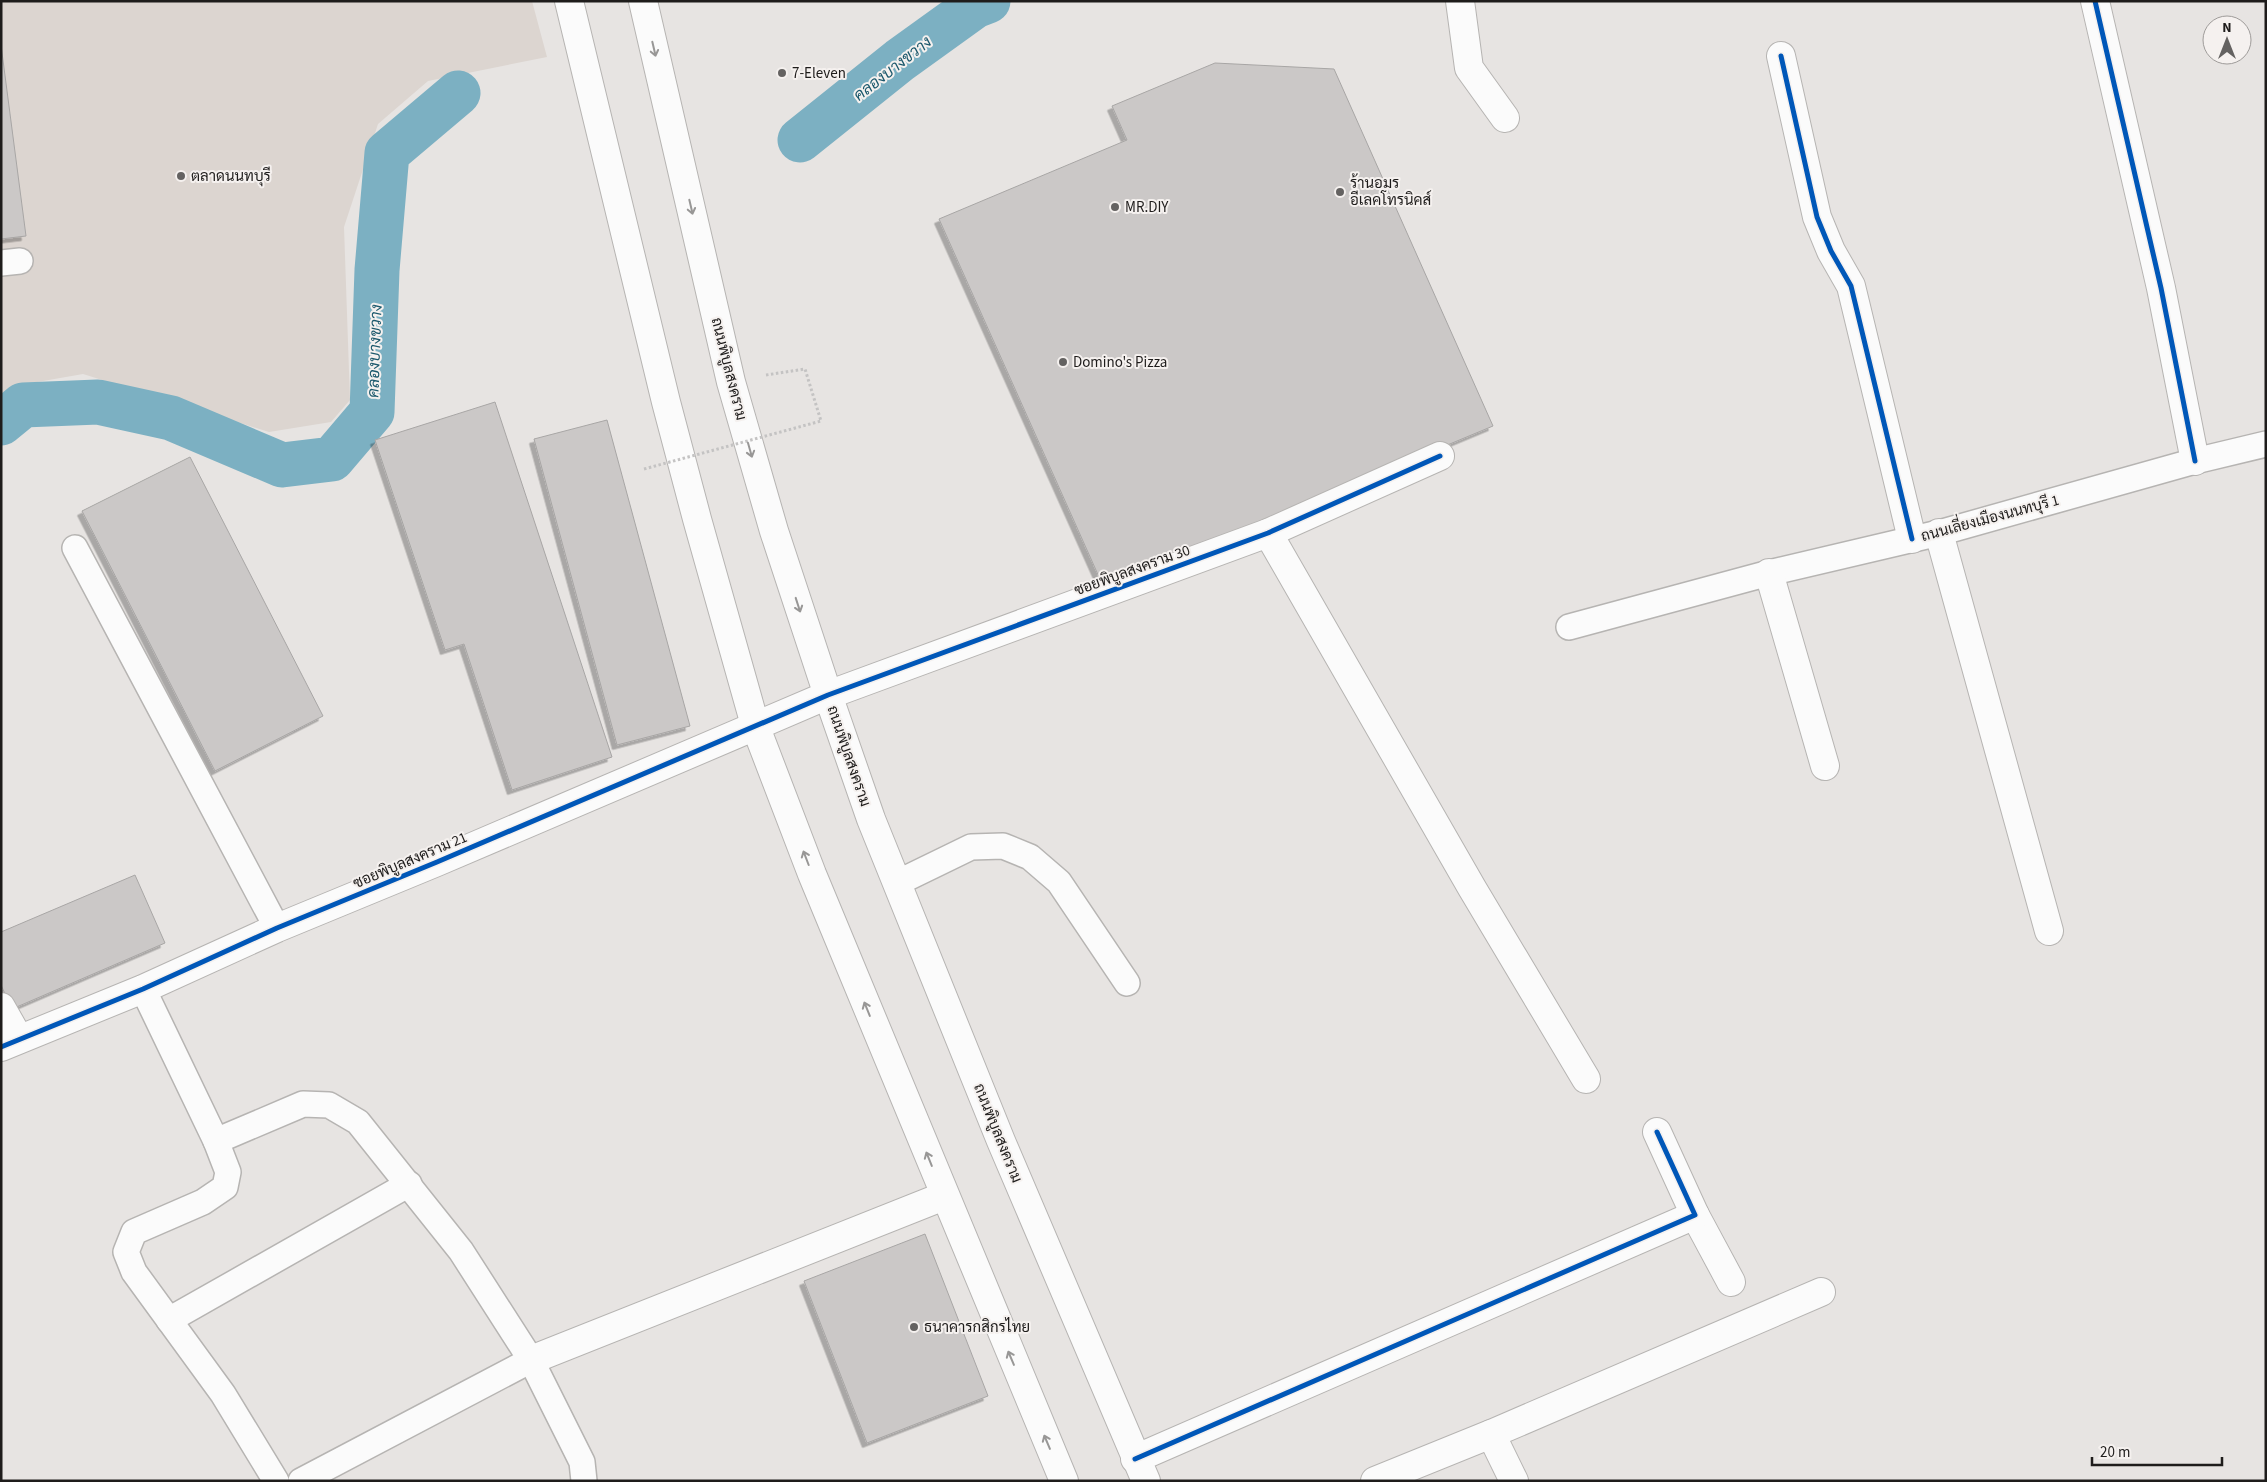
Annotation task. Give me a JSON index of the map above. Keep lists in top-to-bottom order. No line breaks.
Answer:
{"streets":{"street":["ถนนพิบูลสงคราม","ซอยพิบูลสงคราม 30","ซอยพิบูลสงคราม 21"],"lane":["ถนนเลี่ยงเมืองนนทบุรี 1"]},"crossings":[["ถนนพิบูลสงคราม","ซอยพิบูลสงคราม 30"],["ถนนพิบูลสงคราม","ซอยพิบูลสงคราม 21"],["ซอยพิบูลสงคราม 30","ซอยพิบูลสงคราม 21"]],"water":["คลองบางขวาง"],"places":["7-Eleven","ตลาดนนทบุรี","ร้านอมร อีเลคโทรนิคส์","MR.DIY","Domino's Pizza","ธนาคารกสิกรไทย"],"scale_bar":"20 m","north":"top"}
